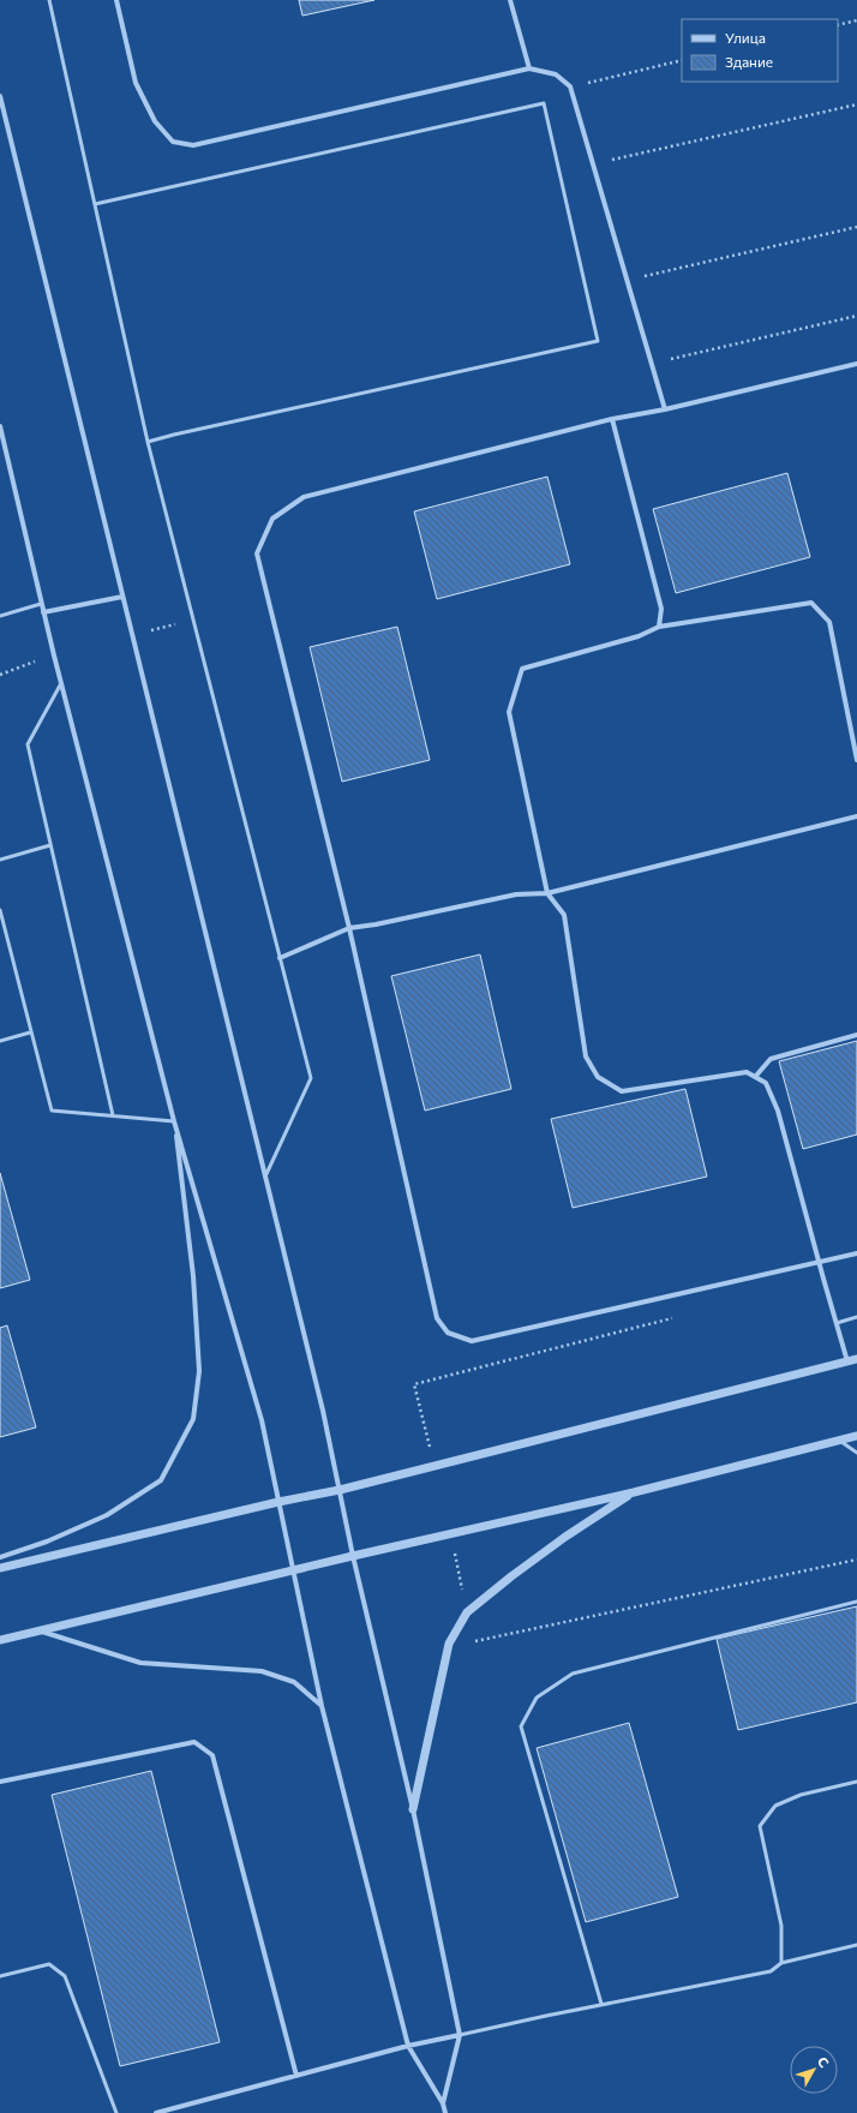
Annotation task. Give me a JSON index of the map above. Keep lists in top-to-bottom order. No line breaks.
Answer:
{"legend":["Улица","Здание"],"north":"top right"}
